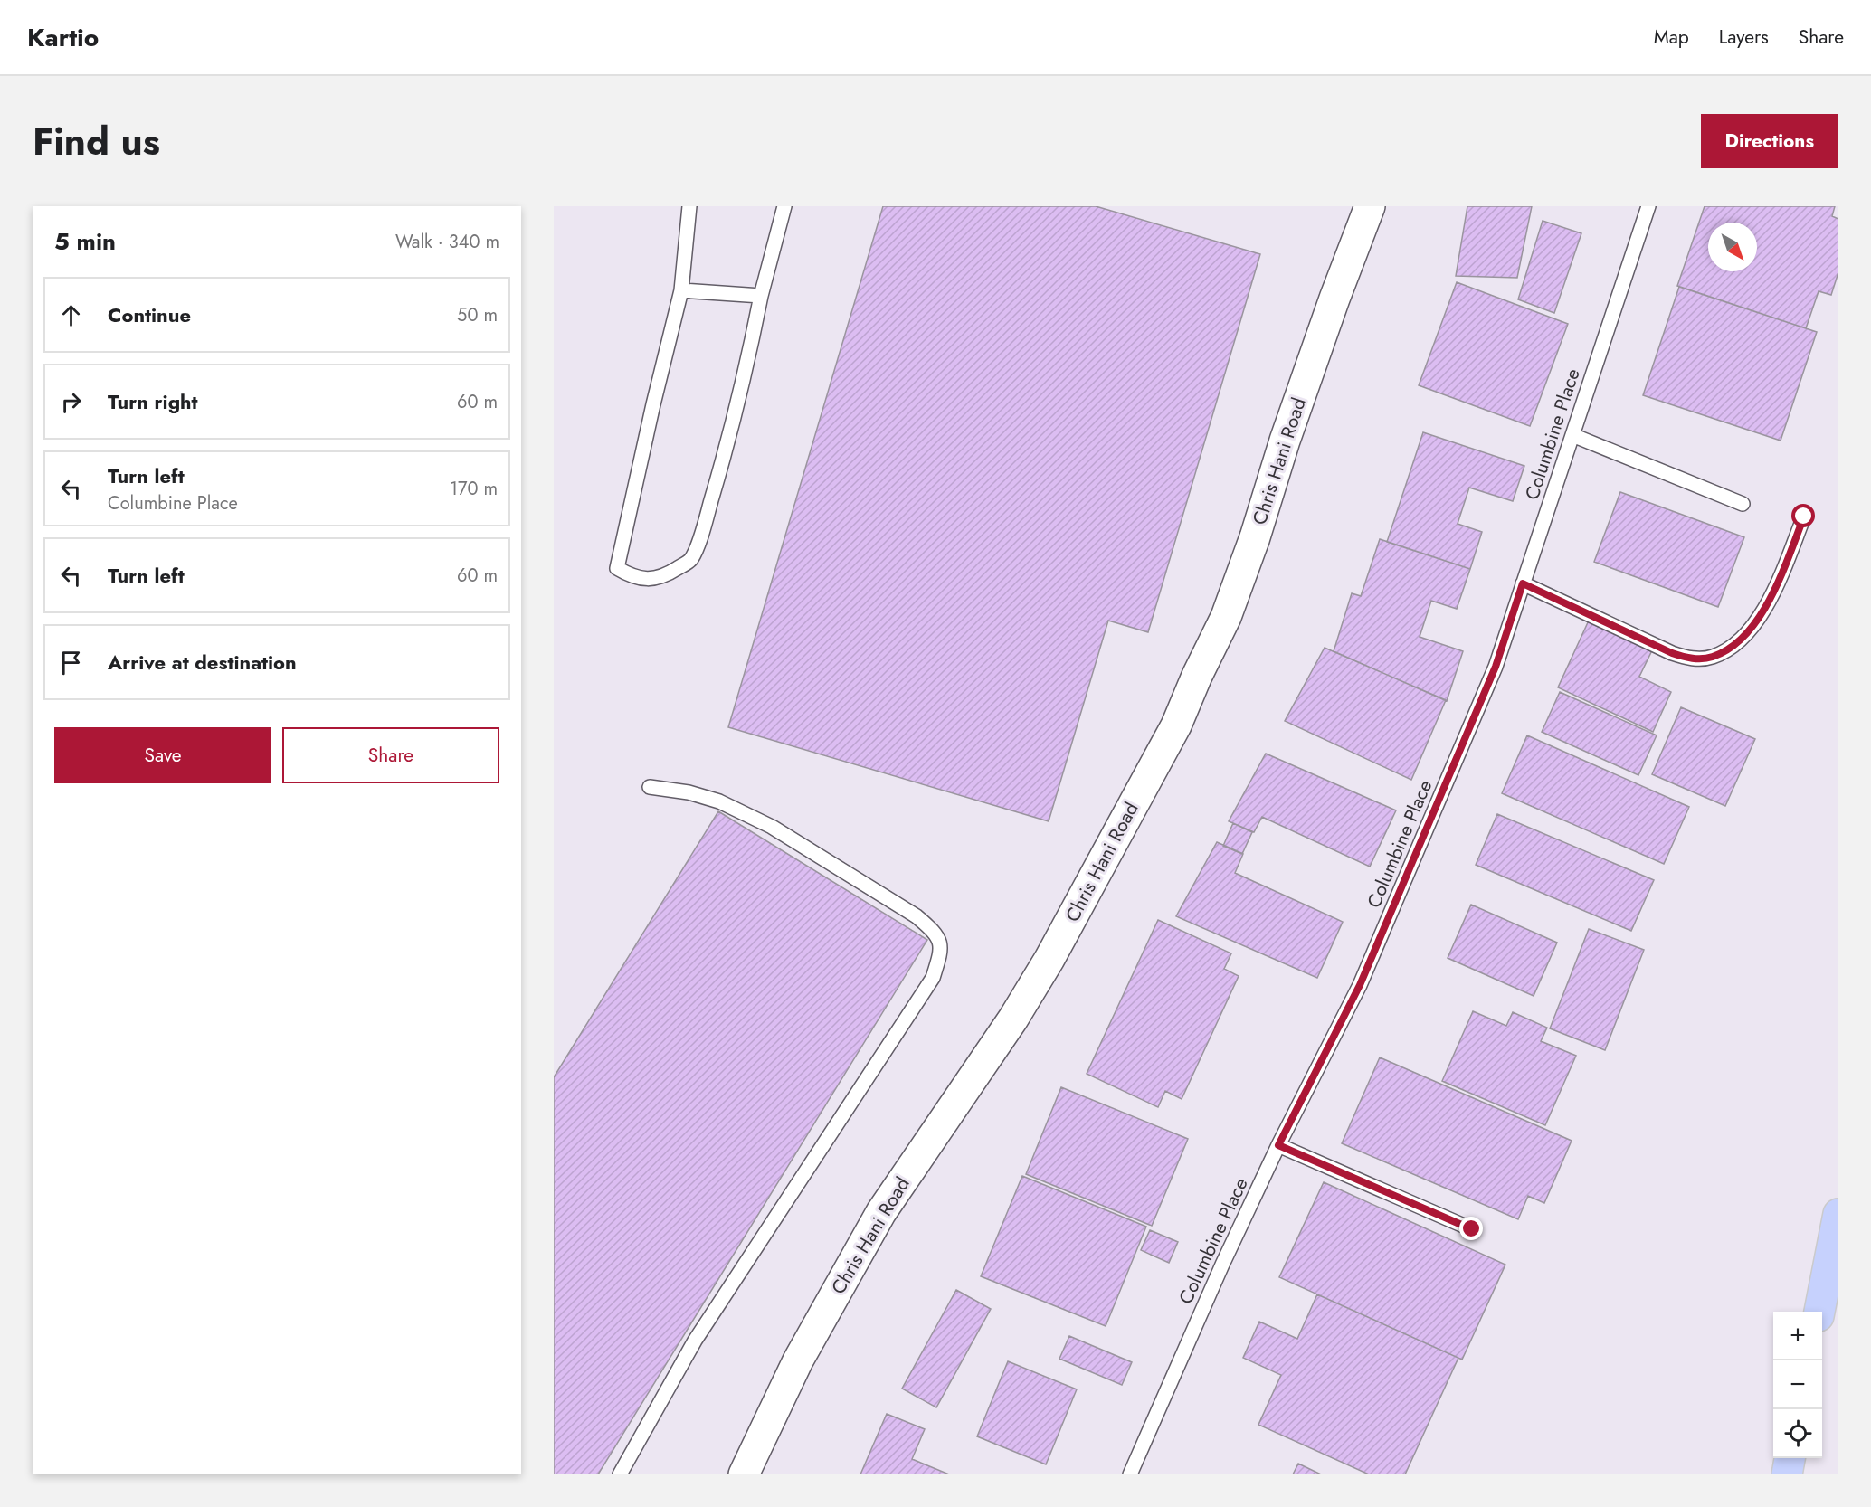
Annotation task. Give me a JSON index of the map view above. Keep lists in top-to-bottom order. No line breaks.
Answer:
{"streets":{"street":["Chris Hani Road"],"lane":["Columbine Place"]},"north":"bottom right","page":{"header":"Kartio","nav":["Map","Layers","Share"],"title":"Find us","buttons":["Directions",["Save","Share"]],"heading":["5 min","Walk · 340 m"],"list":[["Continue","50 m"],["Turn right","60 m"],["Turn left","Columbine Place","170 m"],["Turn left","60 m"],"Arrive at destination"],"map_buttons":["+","−"]}}
